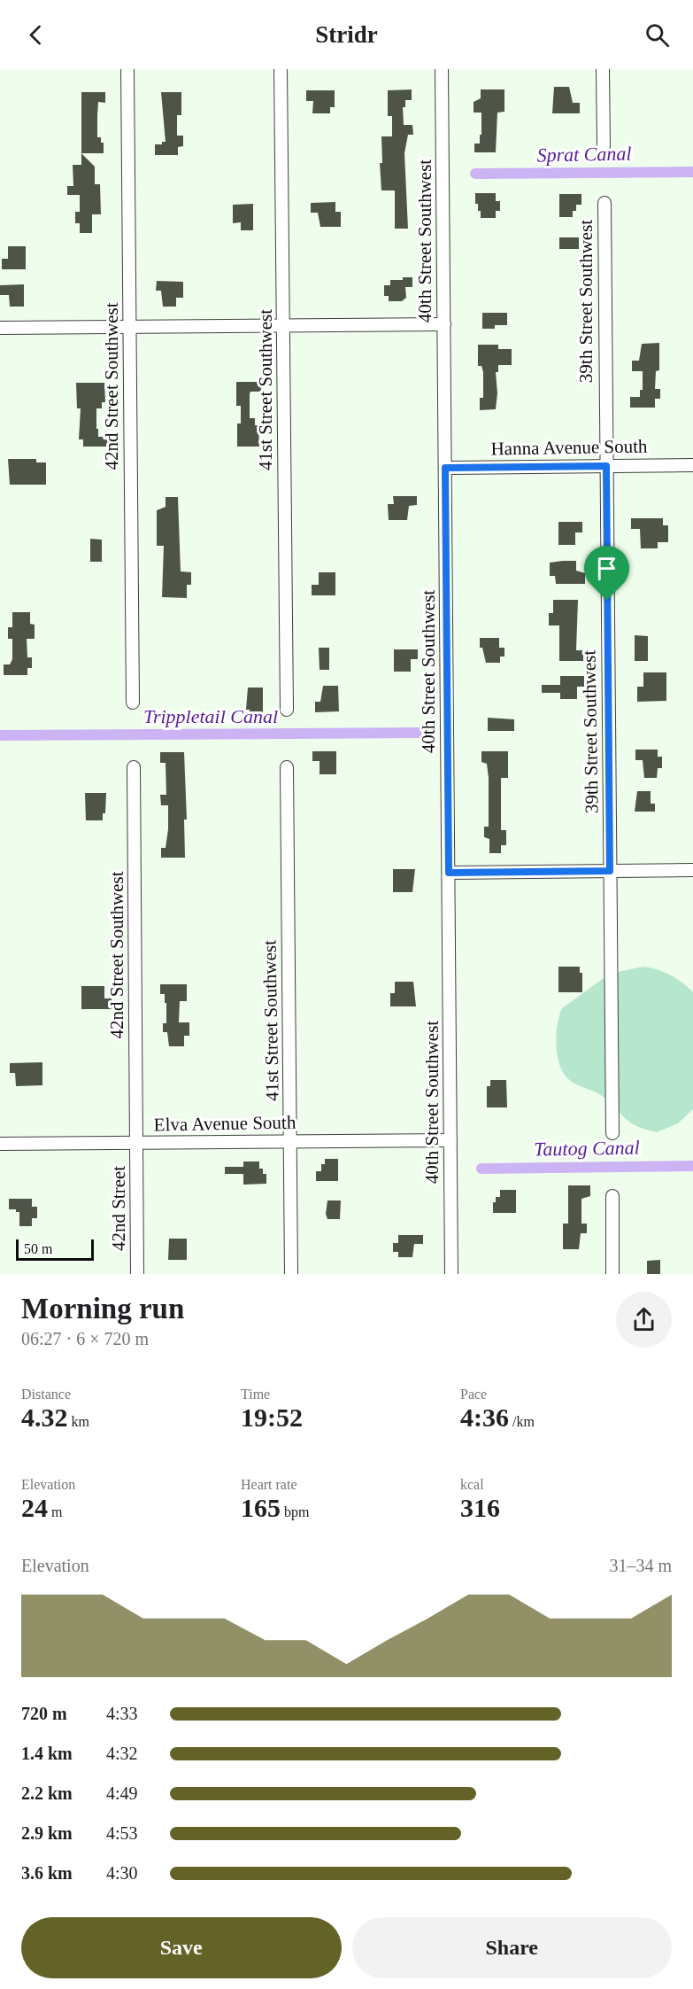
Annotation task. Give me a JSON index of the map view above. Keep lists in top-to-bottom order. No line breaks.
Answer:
{"streets":{"street":["40th Street Southwest","39th Street Southwest","42nd Street Southwest","41st Street Southwest","Hanna Avenue South","Elva Avenue South","42nd Street"]},"crossings":[["40th Street Southwest","Hanna Avenue South"],["40th Street Southwest","Elva Avenue South"],["39th Street Southwest","Hanna Avenue South"],["42nd Street Southwest","Elva Avenue South"],["42nd Street Southwest","42nd Street"],["41st Street Southwest","Elva Avenue South"],["Elva Avenue South","42nd Street"]],"water":["Sprat Canal","Trippletail Canal","Tautog Canal"],"scale_bar":"50 m","page":{"header":"Stridr","scale":"50 m","heading":["Morning run","06:27 · 6 × 720 m"],"stats":[["Distance","4.32 km"],["Time","19:52"],["Pace","4:36 /km"],["Elevation","24 m"],["Heart rate","165 bpm"],["kcal","316"]],"chart":["Elevation","31–34 m"],"list":[{"name":"720 m","note":"4:33"},{"name":"1.4 km","note":"4:32"},{"name":"2.2 km","note":"4:49"},{"name":"2.9 km","note":"4:53"},{"name":"3.6 km","note":"4:30"}],"buttons":["Save","Share"]}}
